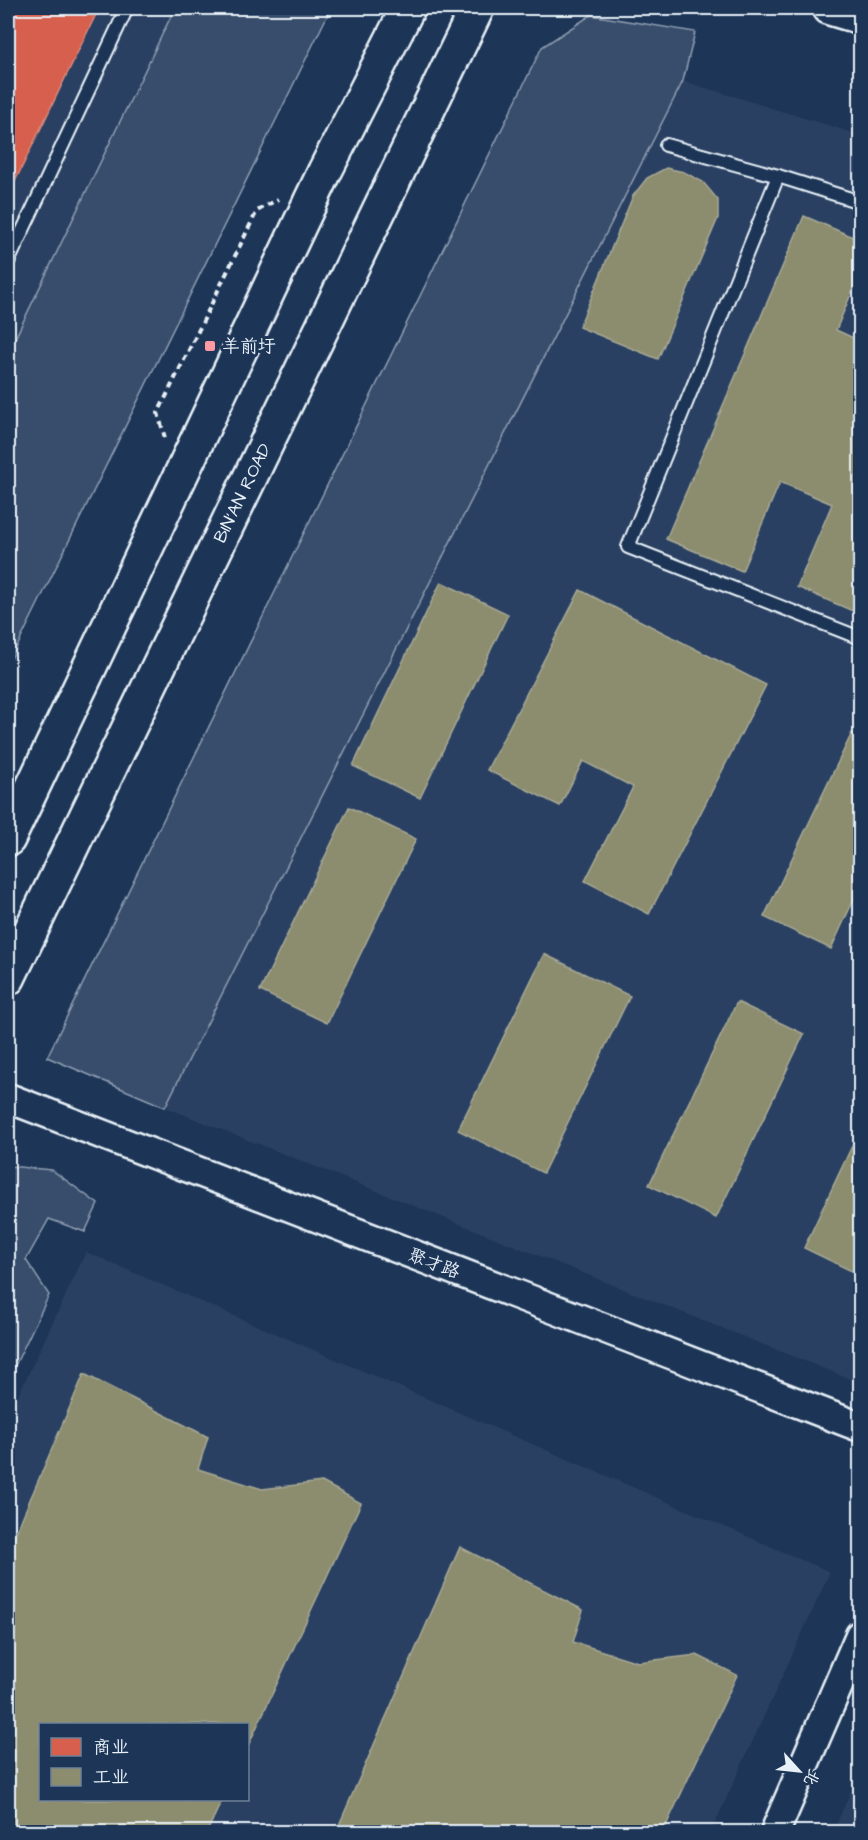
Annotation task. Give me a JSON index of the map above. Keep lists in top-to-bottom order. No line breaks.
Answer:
{"streets":{"main road":["BIN'AN ROAD"],"street":["聚才路"]},"places":{"transit":["羊前圩"]},"legend":["商业","工业"],"north":"bottom right"}
